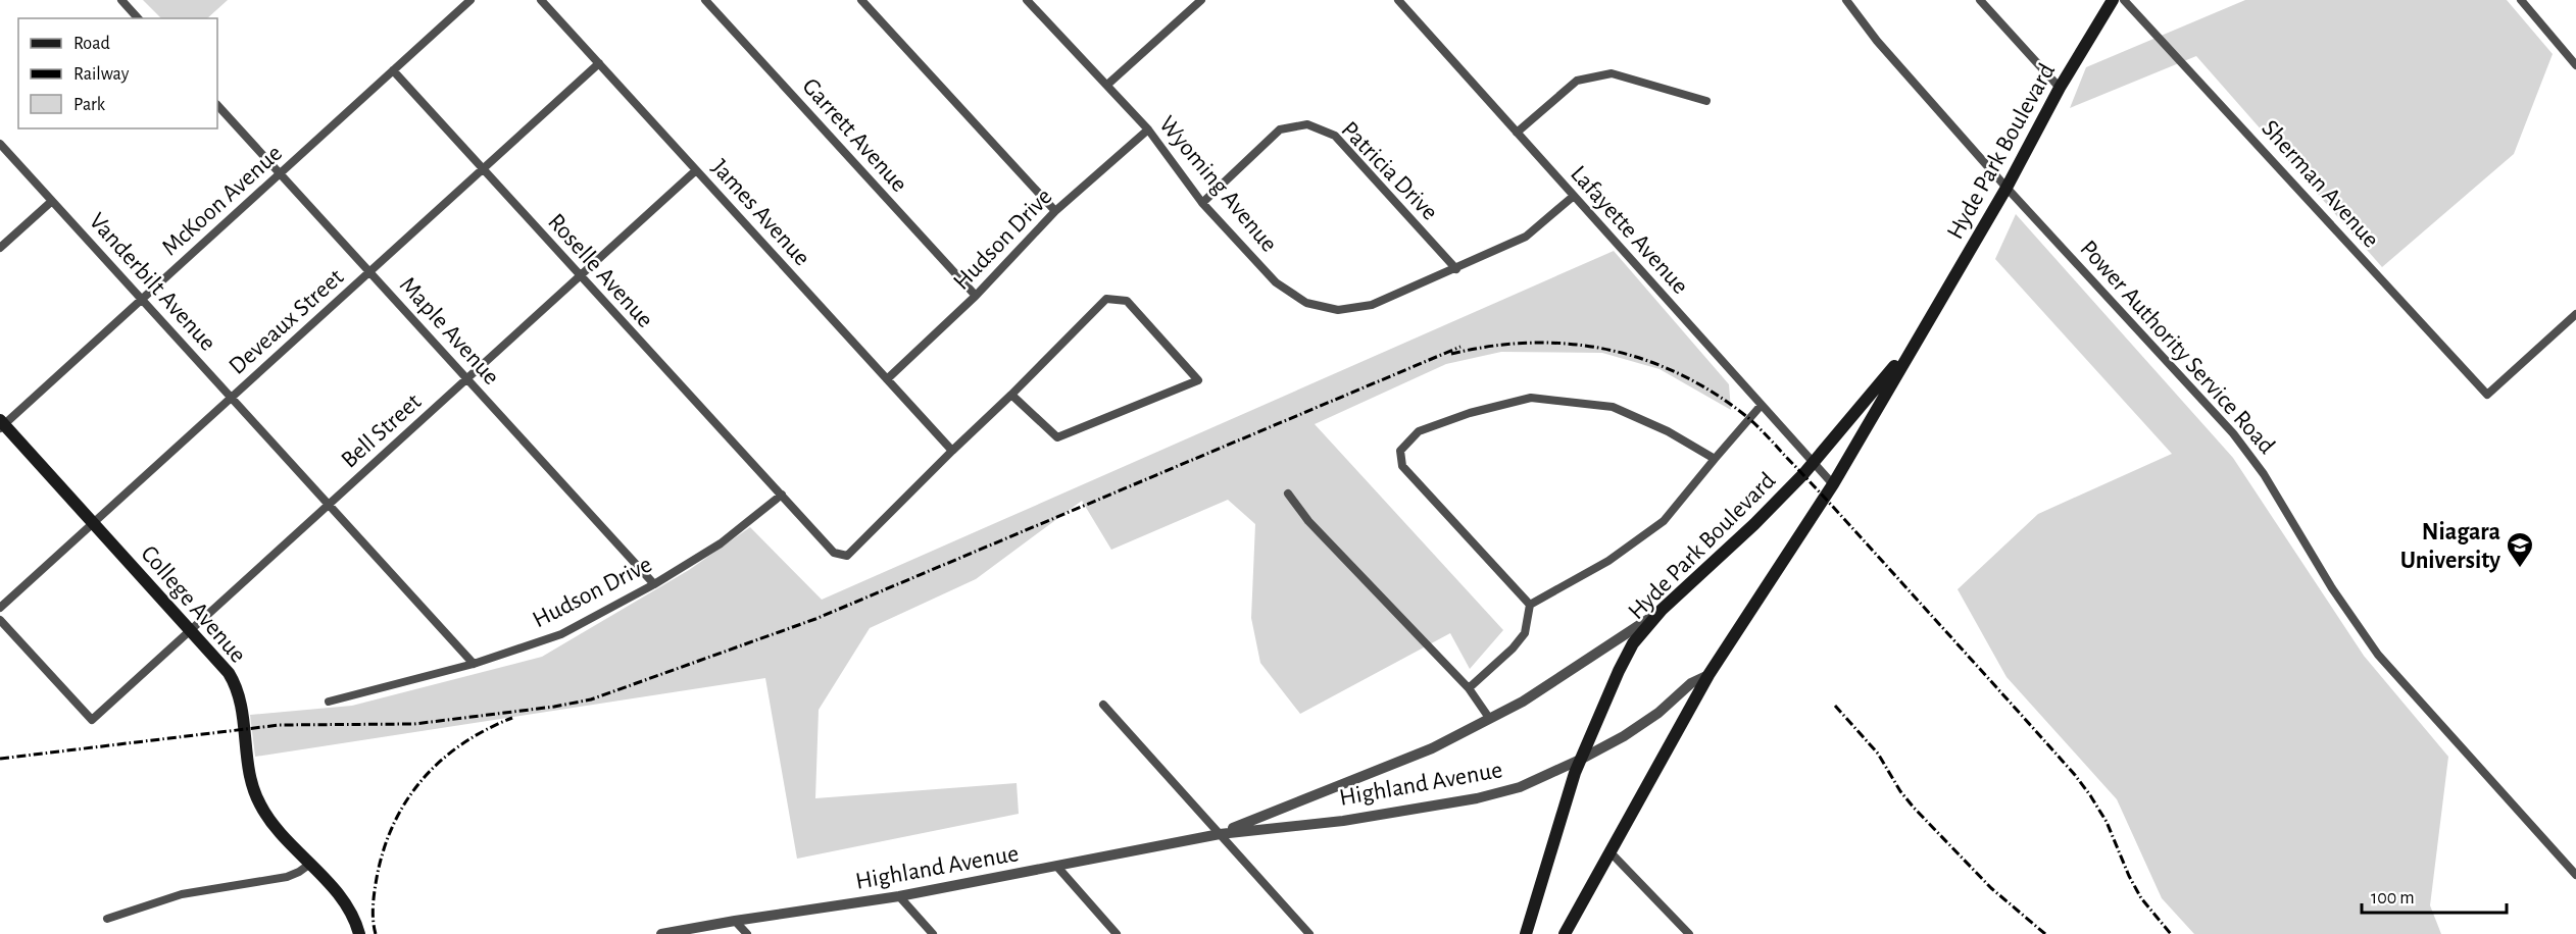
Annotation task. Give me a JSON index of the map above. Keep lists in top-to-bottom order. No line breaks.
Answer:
{"streets":{"main road":["Hyde Park Boulevard","College Avenue"],"street":["Garrett Avenue","Patricia Drive","Wyoming Avenue","Sherman Avenue","McKoon Avenue","James Avenue","Lafayette Avenue","Hudson Drive","Roselle Avenue","Vanderbilt Avenue","Deveaux Street","Maple Avenue","Power Authority Service Road","Bell Street","Highland Avenue"]},"crossings":[["Garrett Avenue","Hudson Drive"],["Hyde Park Boulevard","Lafayette Avenue"],["Hyde Park Boulevard","Power Authority Service Road"],["Hyde Park Boulevard","Highland Avenue"],["Patricia Drive","Wyoming Avenue"],["Wyoming Avenue","Lafayette Avenue"],["Wyoming Avenue","Hudson Drive"],["McKoon Avenue","Roselle Avenue"],["McKoon Avenue","Vanderbilt Avenue"],["McKoon Avenue","Maple Avenue"],["McKoon Avenue","College Avenue"],["James Avenue","Hudson Drive"],["James Avenue","Roselle Avenue"],["James Avenue","Deveaux Street"],["James Avenue","Bell Street"],["Hudson Drive","Roselle Avenue"],["Hudson Drive","Vanderbilt Avenue"],["Hudson Drive","Maple Avenue"],["Roselle Avenue","Deveaux Street"],["Roselle Avenue","Bell Street"],["Vanderbilt Avenue","Deveaux Street"],["Vanderbilt Avenue","Bell Street"],["Deveaux Street","Maple Avenue"],["Deveaux Street","College Avenue"],["Maple Avenue","Bell Street"],["Bell Street","College Avenue"]],"places":{"school or university":["Niagara University"]},"legend":["Road","Railway","Park"],"scale_bar":"100 m"}
